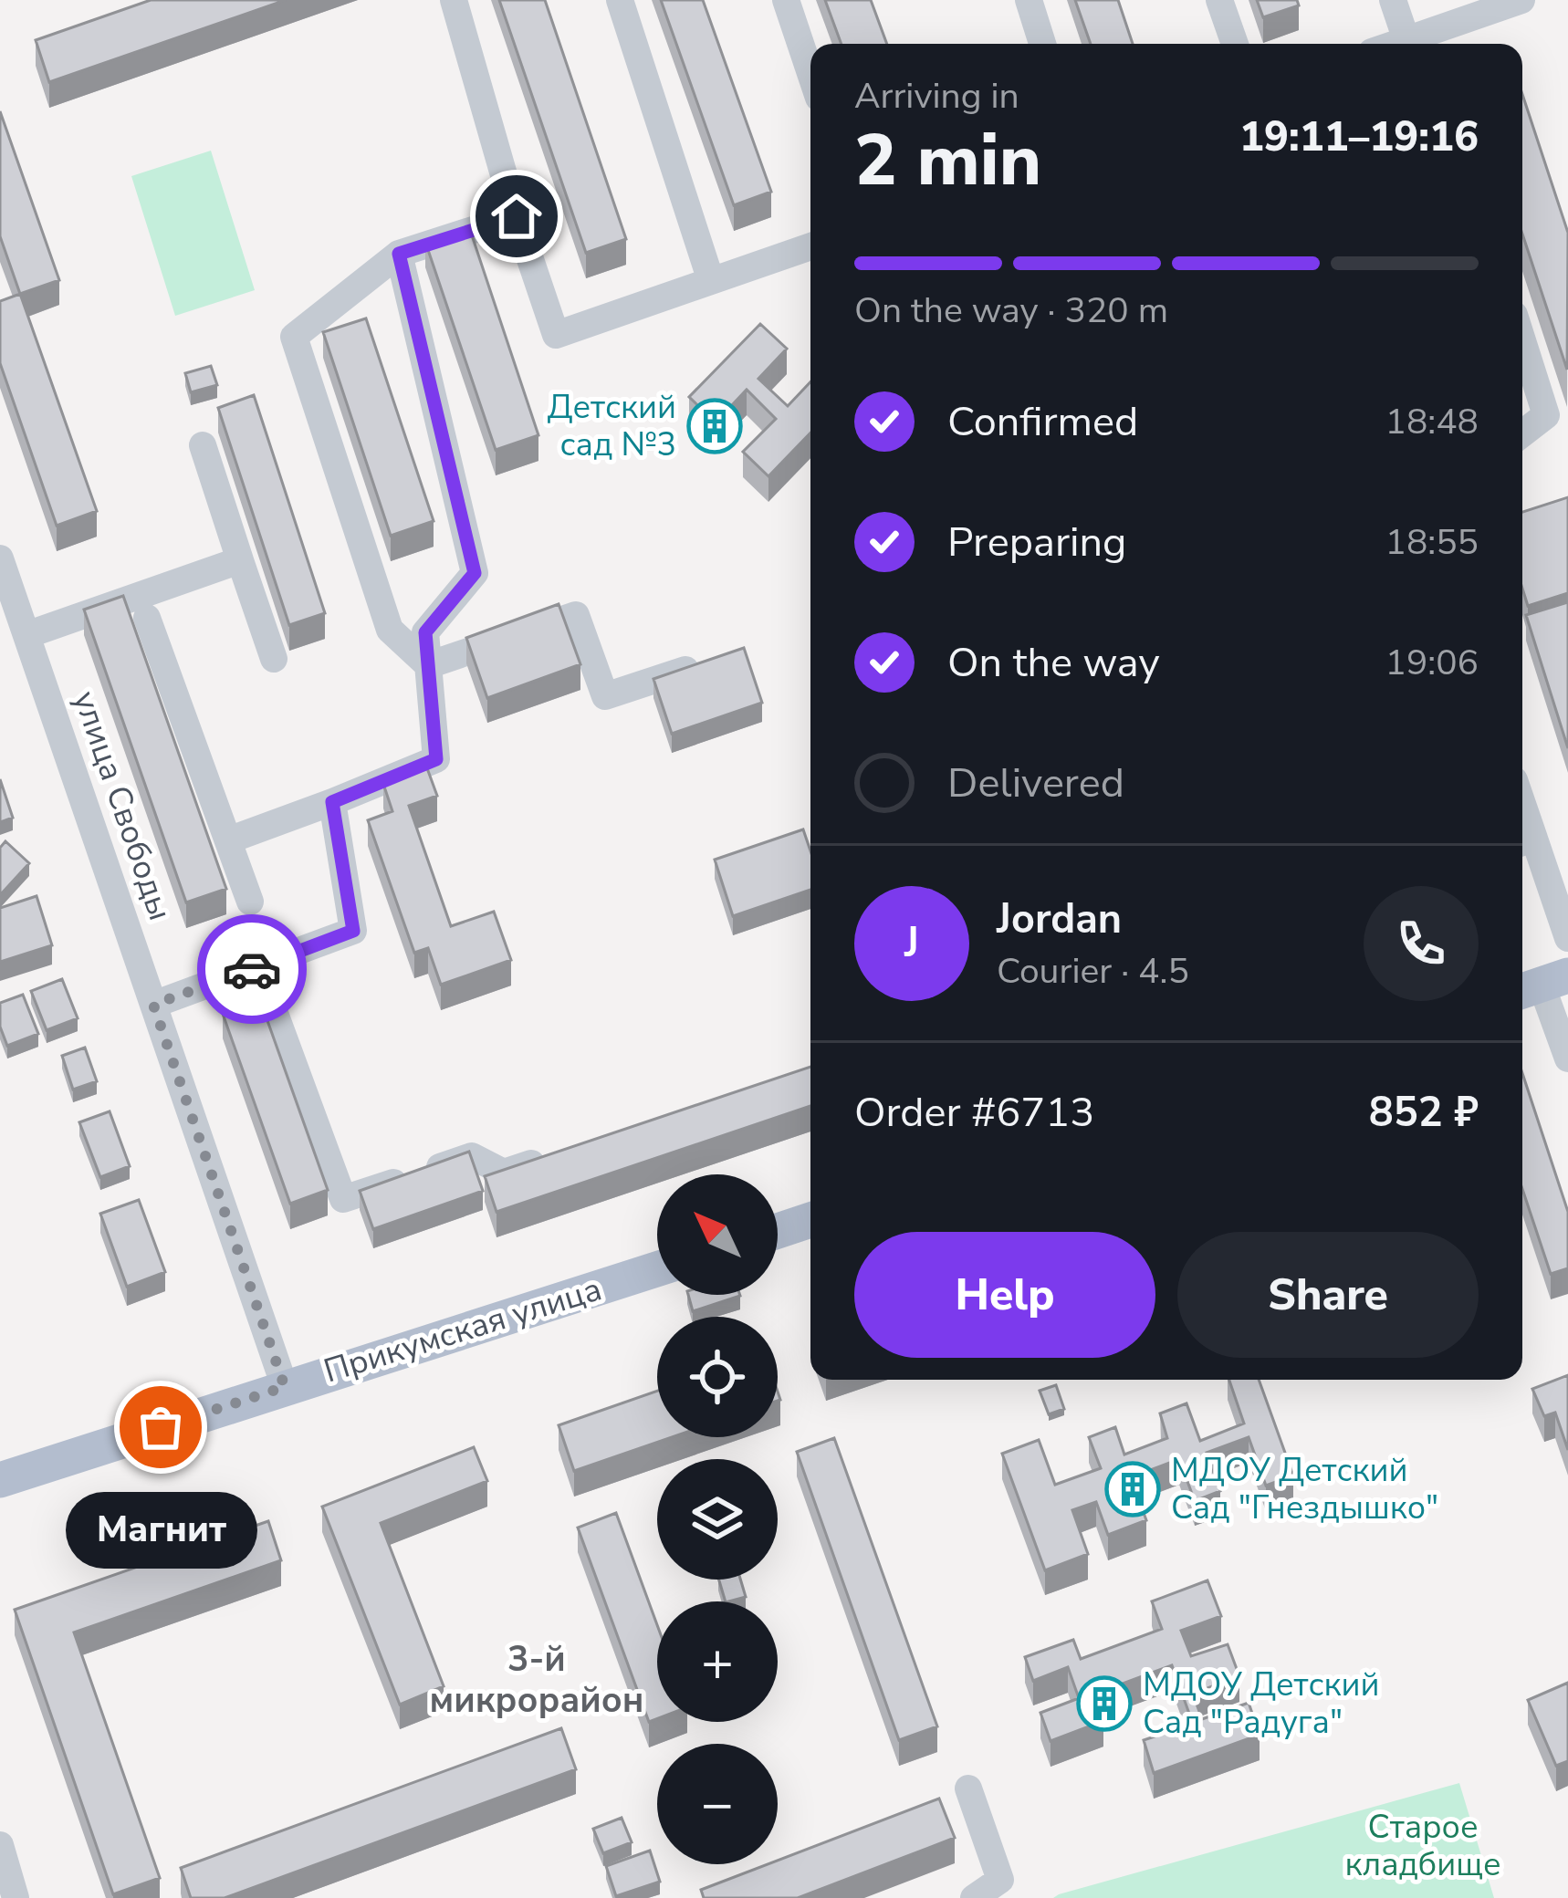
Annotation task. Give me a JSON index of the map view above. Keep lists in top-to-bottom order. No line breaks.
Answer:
{"streets":{"main road":["Прикумская улица"],"street":["улица Свободы"]},"crossings":[["улица Свободы","Прикумская улица"]],"districts":["3-й микрорайон"],"parks":["Старое кладбище"],"places":{"building":["Детский сад №3","МДОУ Детский Сад \"Гнездышко\"","МДОУ Детский Сад \"Радуга\""],"other":["Магнит"]},"north":"top left","page":{"heading":["2 min","Arriving in","19:11–19:16"],"panel":["Jordan","Courier · 4.5","Order #6713","852 ₽"],"bar":"On the way · 320 m","list":[["Confirmed","18:48"],["Preparing","18:55"],["On the way","19:06"],"Delivered"],"round":"J","map_buttons":["+","−"],"buttons":["Help","Share"],"bubble":"Магнит"}}
